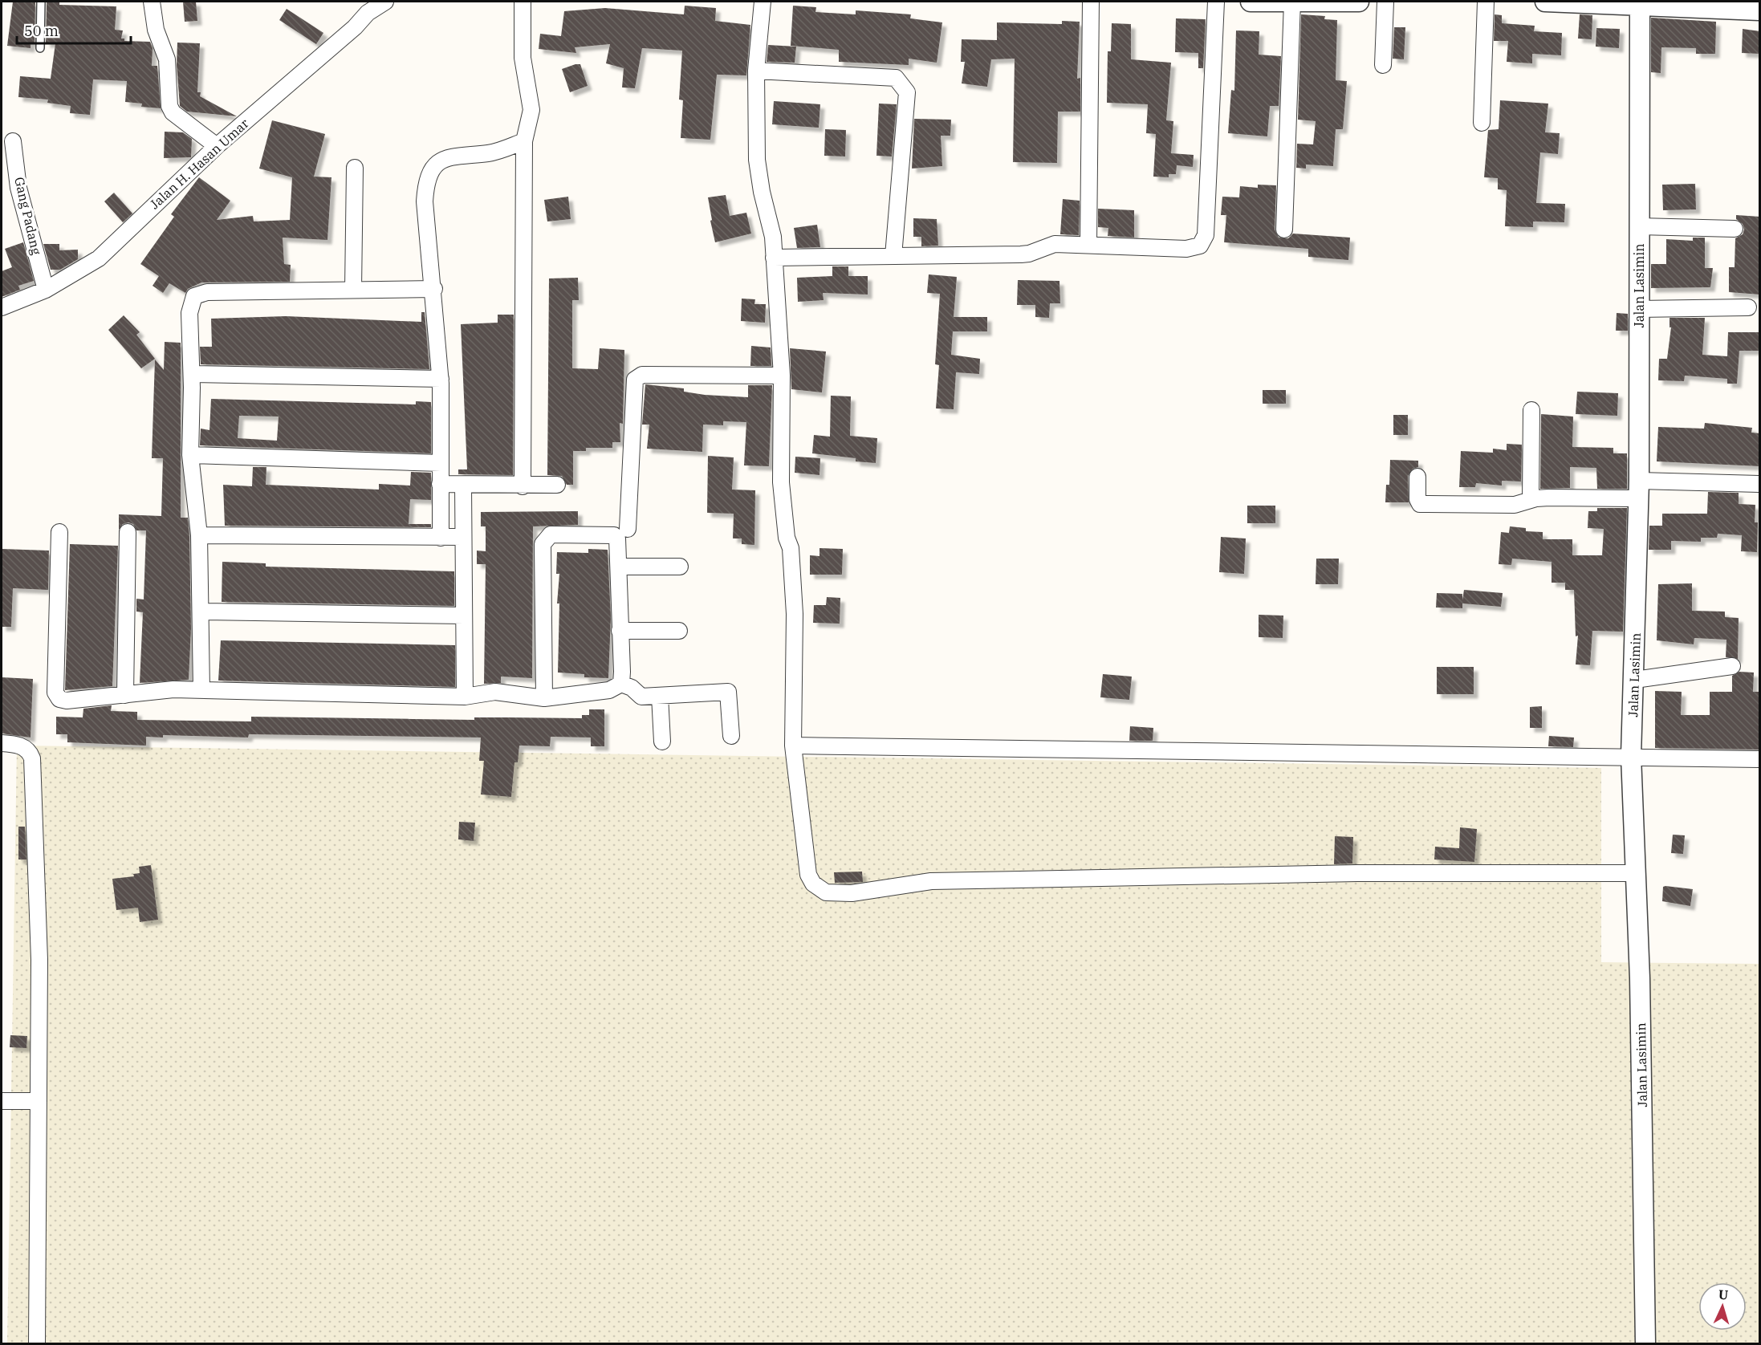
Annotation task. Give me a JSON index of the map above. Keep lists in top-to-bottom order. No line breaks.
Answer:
{"streets":{"street":["Jalan H. Hasan Umar","Gang Padang","Jalan Lasimin"]},"crossings":[["Jalan H. Hasan Umar","Gang Padang"]],"scale_bar":"50 m","north":"top"}
